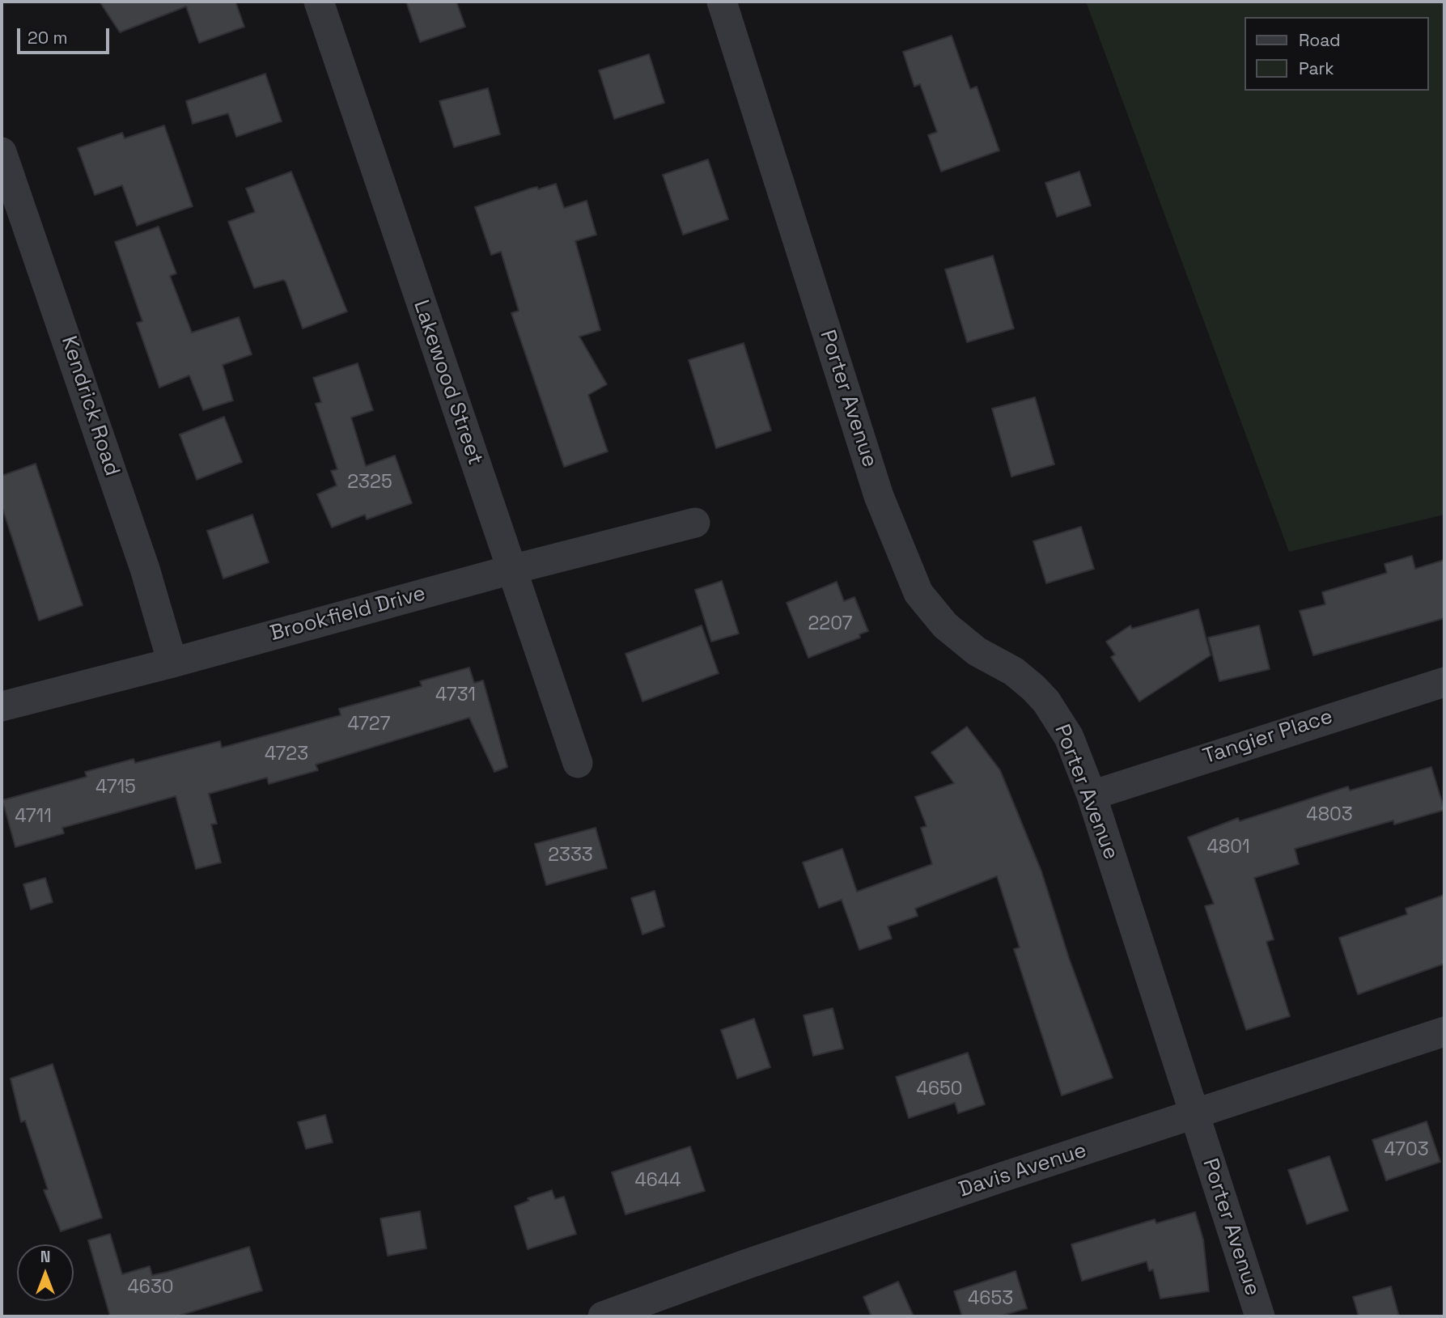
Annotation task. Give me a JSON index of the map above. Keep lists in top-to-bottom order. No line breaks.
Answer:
{"streets":{"street":["Lakewood Street","Porter Avenue","Kendrick Road","Brookfield Drive","Tangier Place","Davis Avenue"]},"crossings":[["Lakewood Street","Brookfield Drive"],["Porter Avenue","Tangier Place"],["Porter Avenue","Davis Avenue"],["Kendrick Road","Brookfield Drive"]],"house_numbers":["2325","2207","4731","4727","4723","4715","4803","4711","4801","2333","4650","4703","4644","4630","4653"],"legend":["Road","Park"],"scale_bar":"20 m","north":"top"}
